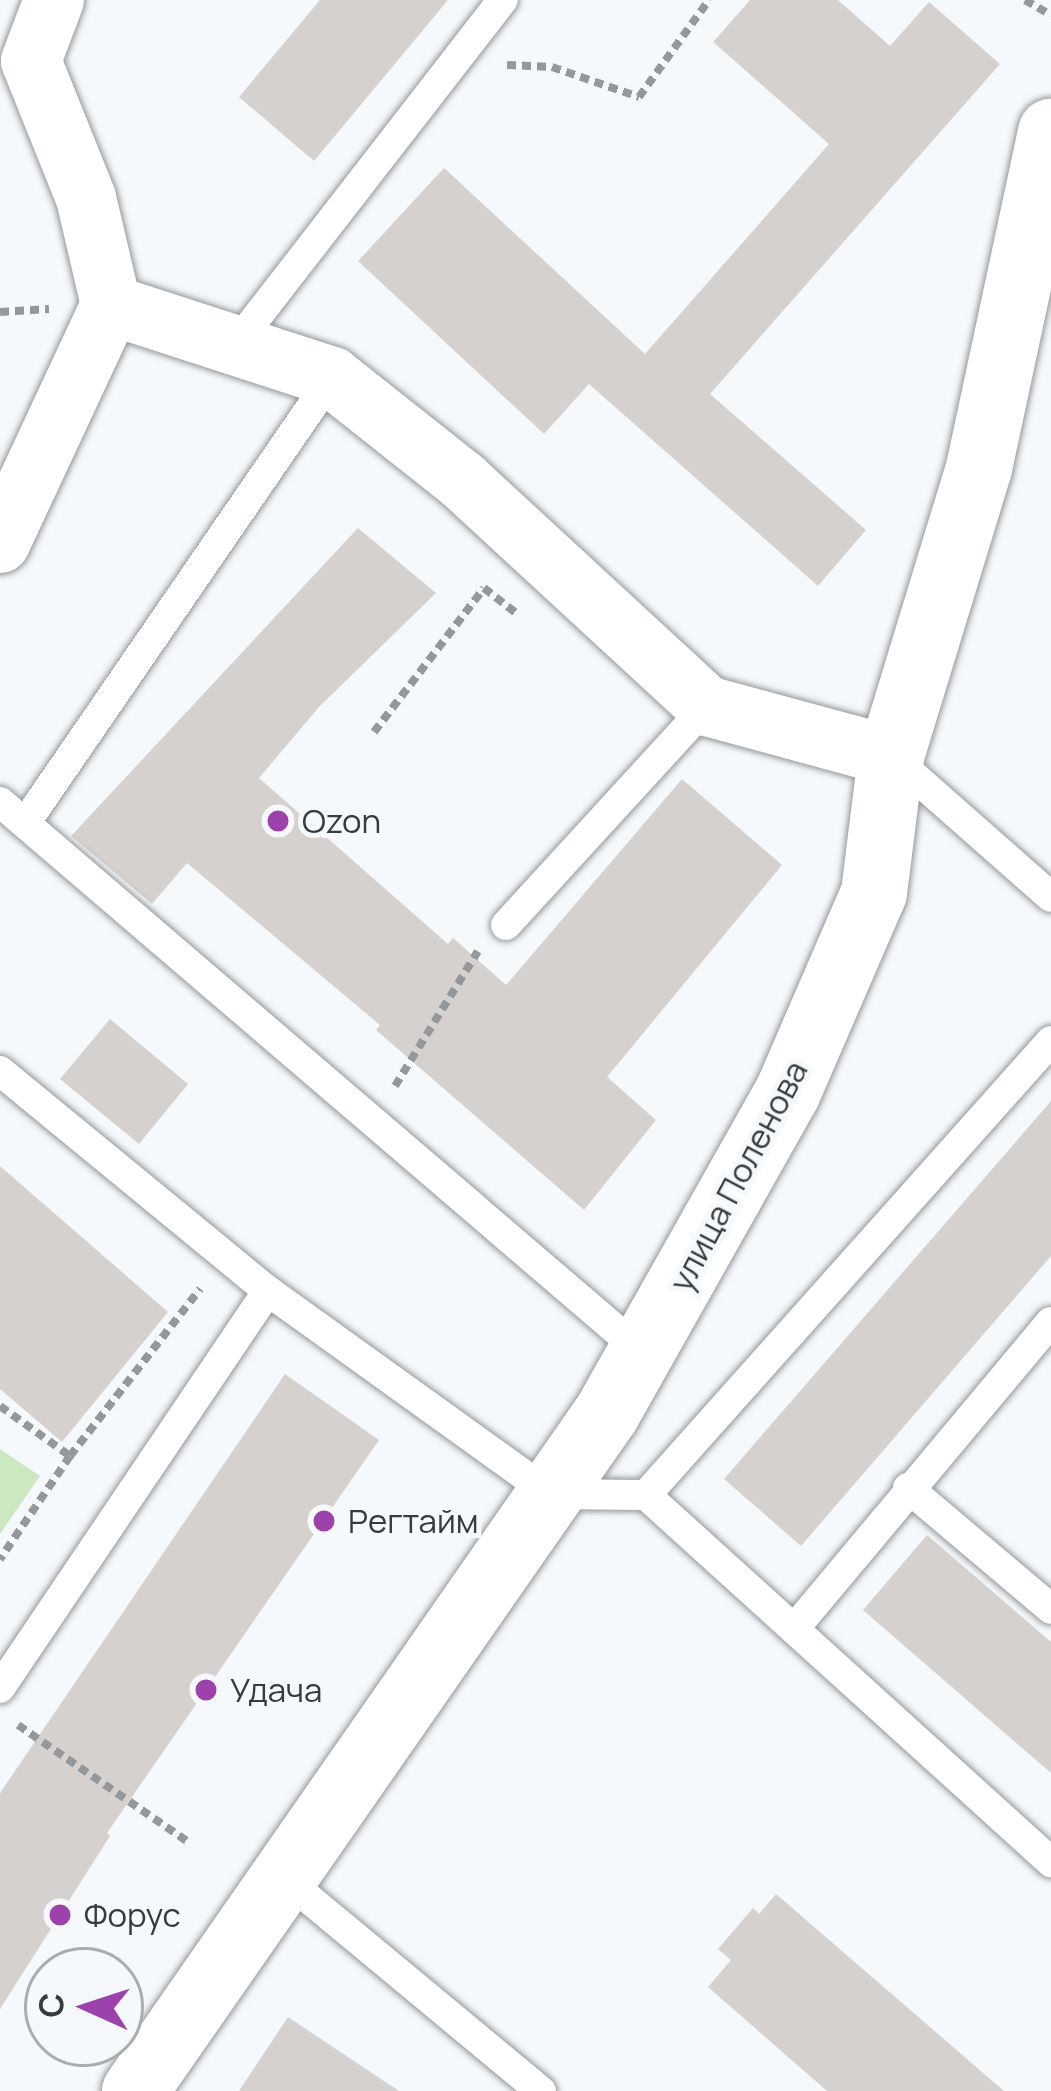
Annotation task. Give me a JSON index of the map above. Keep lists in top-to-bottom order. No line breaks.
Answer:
{"streets":{"street":["улица Поленова"]},"places":["Ozon","Регтайм","Удача","Форус"],"north":"left"}
